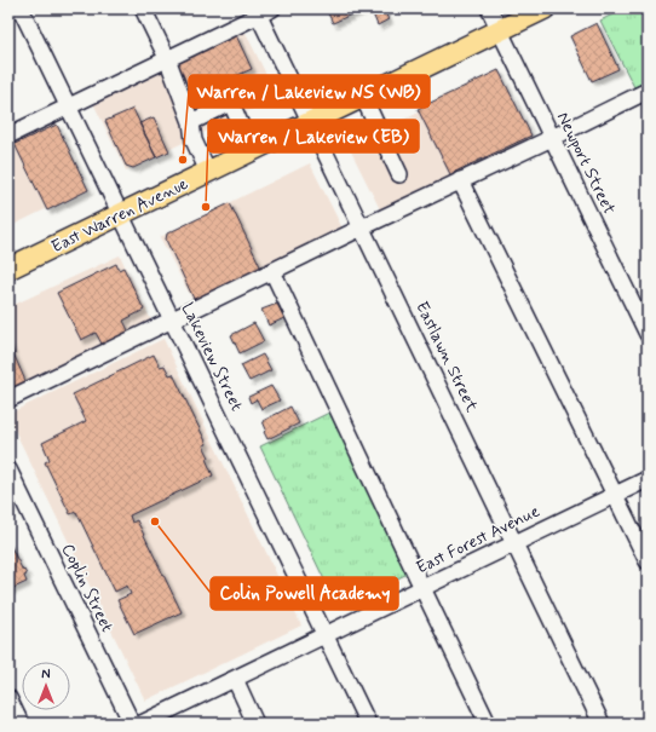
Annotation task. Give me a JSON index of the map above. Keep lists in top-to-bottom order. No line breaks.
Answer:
{"streets":{"main road":["East Warren Avenue"],"street":["Newport Street","Lakeview Street","Eastlawn Street","East Forest Avenue","Coplin Street"]},"crossings":[["Newport Street","East Warren Avenue"],["East Warren Avenue","Lakeview Street"],["East Warren Avenue","Eastlawn Street"],["Lakeview Street","East Forest Avenue"],["Eastlawn Street","East Forest Avenue"]],"places":["Warren / Lakeview NS (WB)","Warren / Lakeview (EB)","Colin Powell Academy"],"north":"top"}
